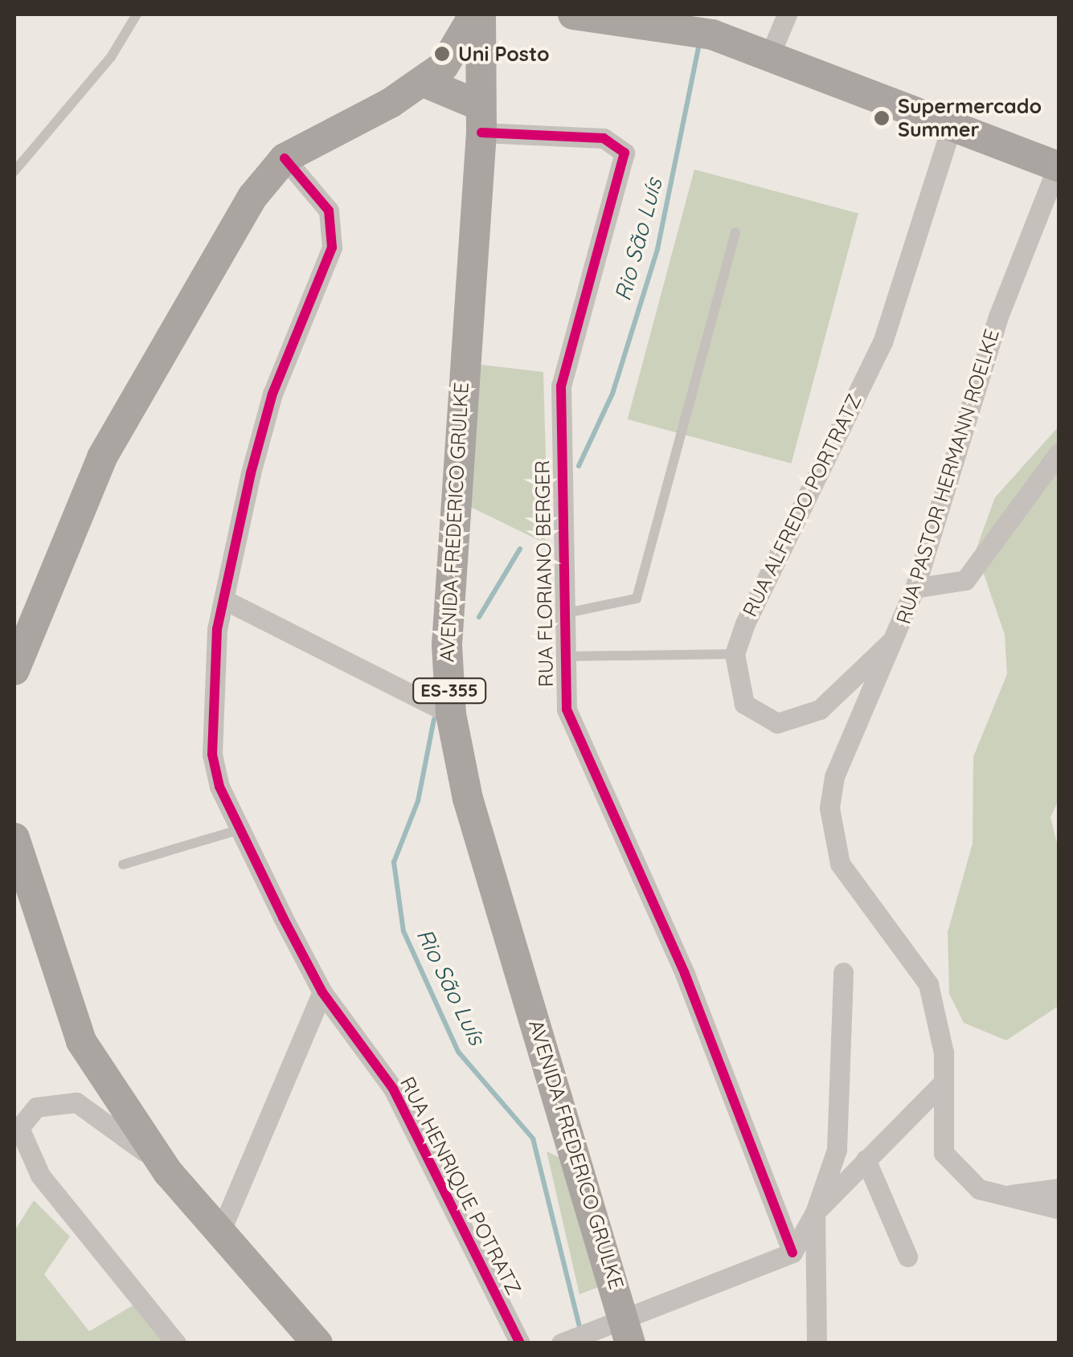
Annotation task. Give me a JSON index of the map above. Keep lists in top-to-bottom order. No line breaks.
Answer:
{"streets":{"main road":["AVENIDA FREDERICO GRULKE","ES-355"],"street":["RUA PASTOR HERMANN ROELKE","RUA ALFREDO PORTRATZ","RUA FLORIANO BERGER","RUA HENRIQUE POTRATZ"]},"crossings":[["AVENIDA FREDERICO GRULKE","RUA FLORIANO BERGER"]],"water":["Rio São Luís"],"places":["Uni Posto","Supermercado Summer"]}
